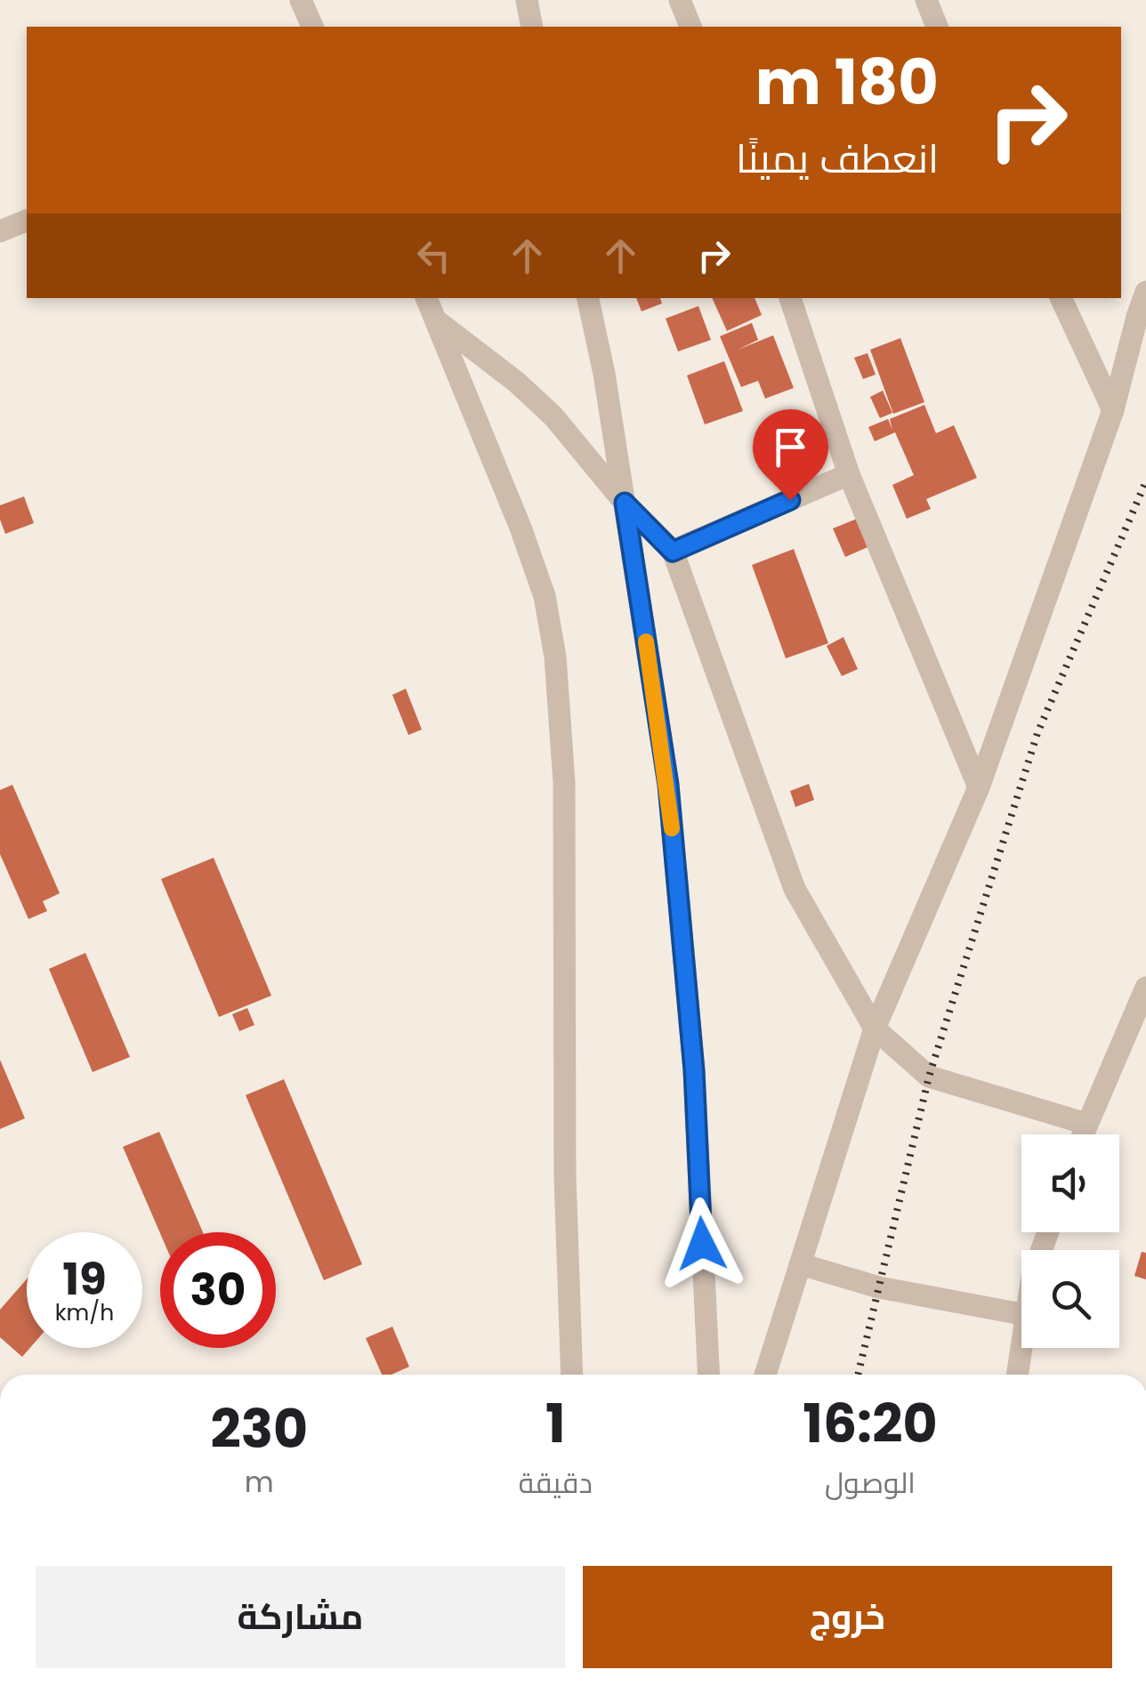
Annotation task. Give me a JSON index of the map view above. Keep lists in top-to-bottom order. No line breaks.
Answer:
{"page":{"turn":["180 m","انعطف يمينًا"],"speed":"19 km/h","limit":"30","eta":["16:20","الوصول","1","دقيقة","230","m"],"buttons":["خروج","مشاركة"]}}
